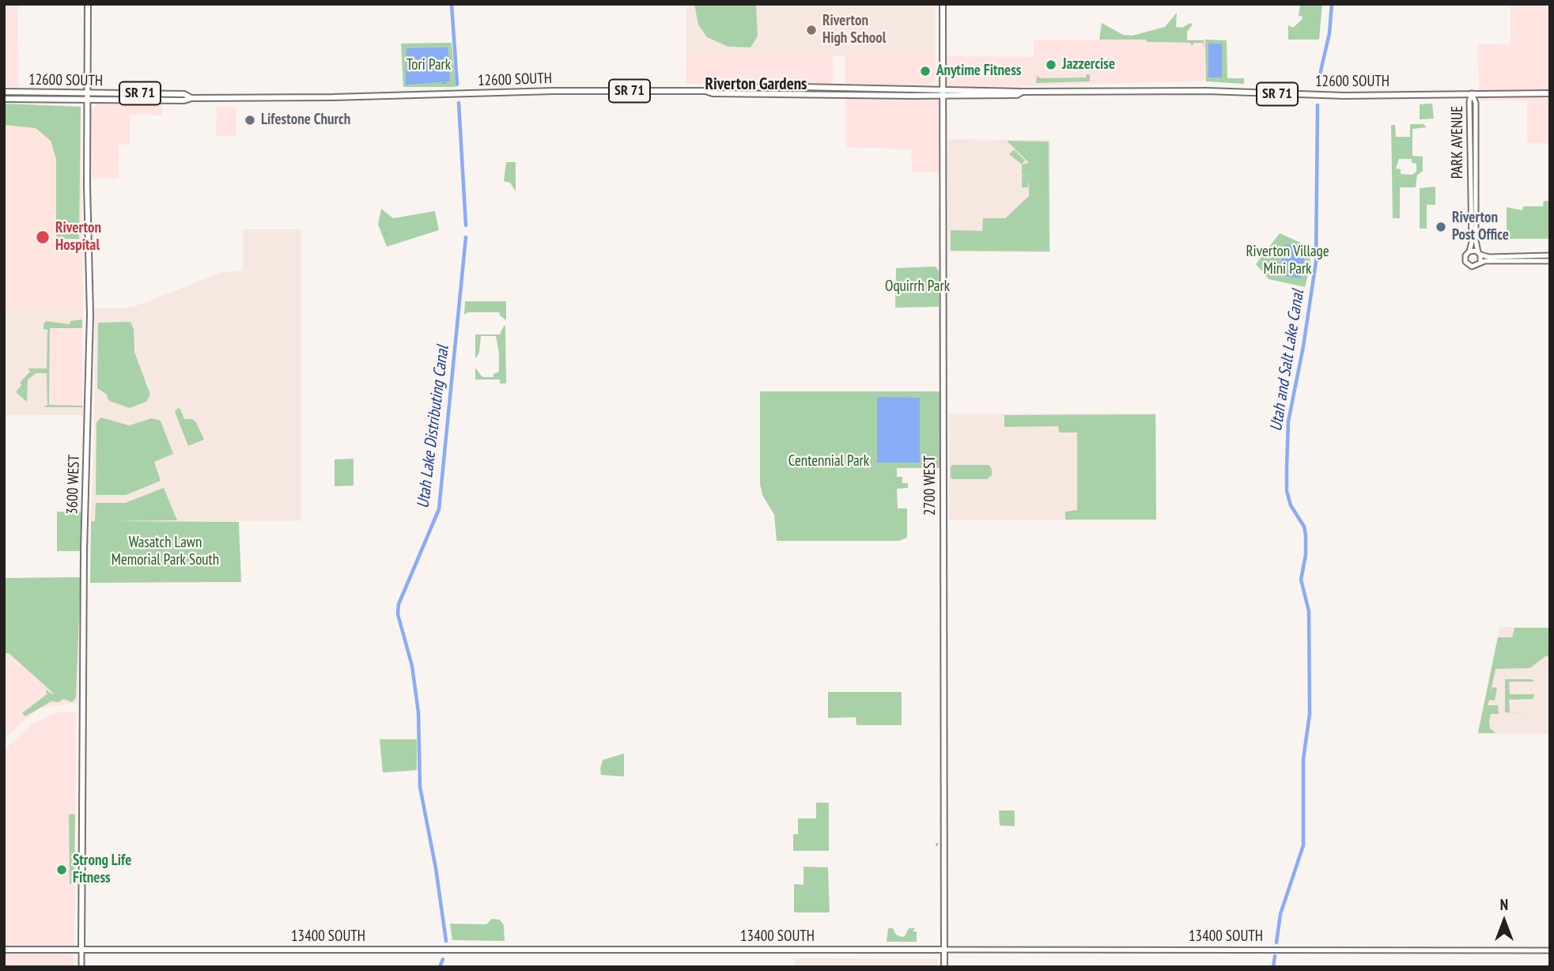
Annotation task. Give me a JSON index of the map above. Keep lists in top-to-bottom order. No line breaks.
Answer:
{"streets":{"main road":["12600 SOUTH","SR 71","3600 WEST","2700 WEST","13400 SOUTH"],"street":["PARK AVENUE"]},"crossings":[["12600 SOUTH","PARK AVENUE"],["12600 SOUTH","3600 WEST"],["12600 SOUTH","2700 WEST"],["3600 WEST","13400 SOUTH"],["2700 WEST","13400 SOUTH"]],"districts":["Riverton Gardens"],"water":["Utah and Salt Lake Canal","Utah Lake Distributing Canal"],"parks":["Tori Park","Riverton Village Mini Park","Oquirrh Park","Centennial Park","Wasatch Lawn Memorial Park South"],"places":["Riverton High School","Jazzercise","Anytime Fitness","Lifestone Church","Riverton Post Office","Riverton Hospital","Strong Life Fitness"],"north":"top"}
